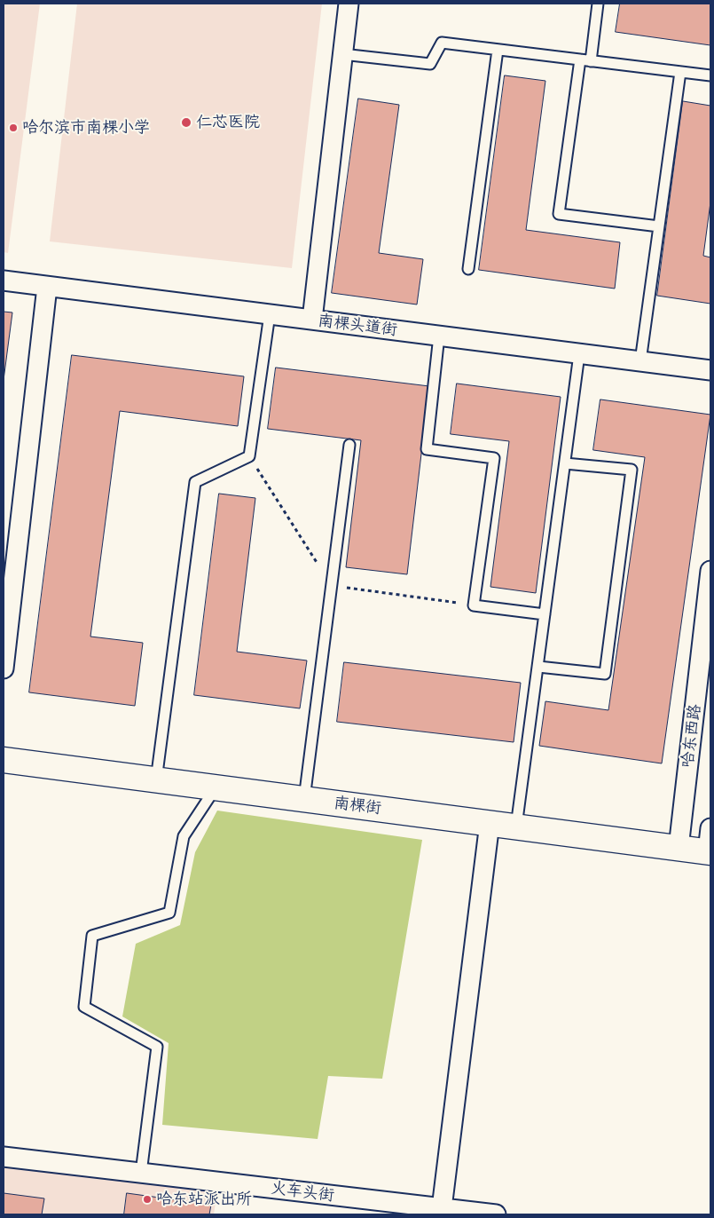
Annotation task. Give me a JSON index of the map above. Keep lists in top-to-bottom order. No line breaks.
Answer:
{"streets":{"street":["南棵头道街","哈东西路","南棵街","火车头街"]},"crossings":[["哈东西路","南棵街"]],"places":["仁芯医院","哈尔滨市南棵小学","哈东站派出所"]}
